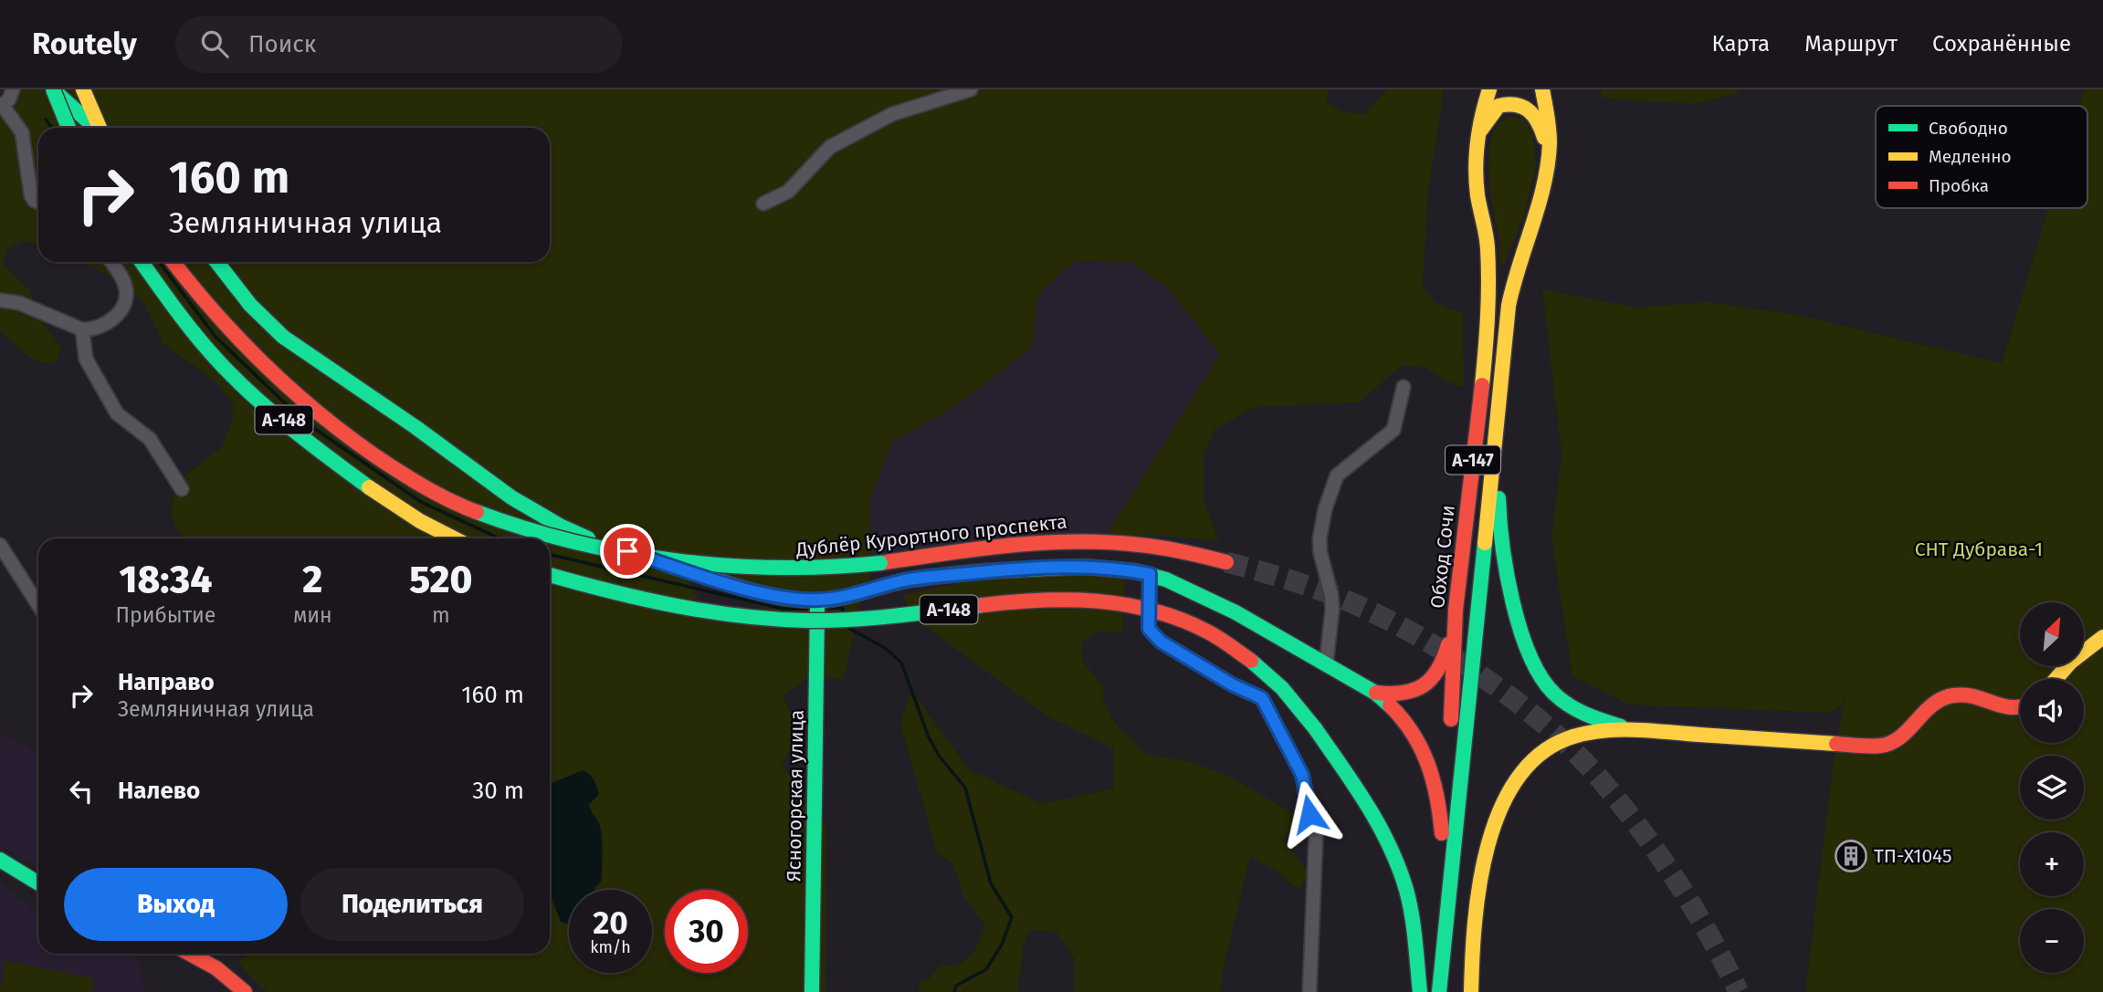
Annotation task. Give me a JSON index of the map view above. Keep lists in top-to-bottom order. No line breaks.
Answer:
{"streets":{"main road":["А-148","А-147","Дублёр Курортного проспекта","Обход Сочи","Ясногорская улица"]},"crossings":[["А-148","Обход Сочи"],["А-147","Обход Сочи"]],"parks":["СНТ Дубрава-1"],"places":{"building":["ТП-Х1045"]},"legend":["Свободно","Медленно","Пробка"],"north":"top right","page":{"header":"Routely","search":"Поиск","nav":["Карта","Маршрут","Сохранённые"],"turn":["160 m","Земляничная улица"],"eta":["18:34","Прибытие","2","мин","520","m"],"map_buttons":["+","−"],"list":[{"name":"Направо","note":"Земляничная улица","value":"160 m"},{"name":"Налево","value":"30 m"}],"buttons":["Выход","Поделиться"],"speed":"20 km/h","limit":"30"}}
